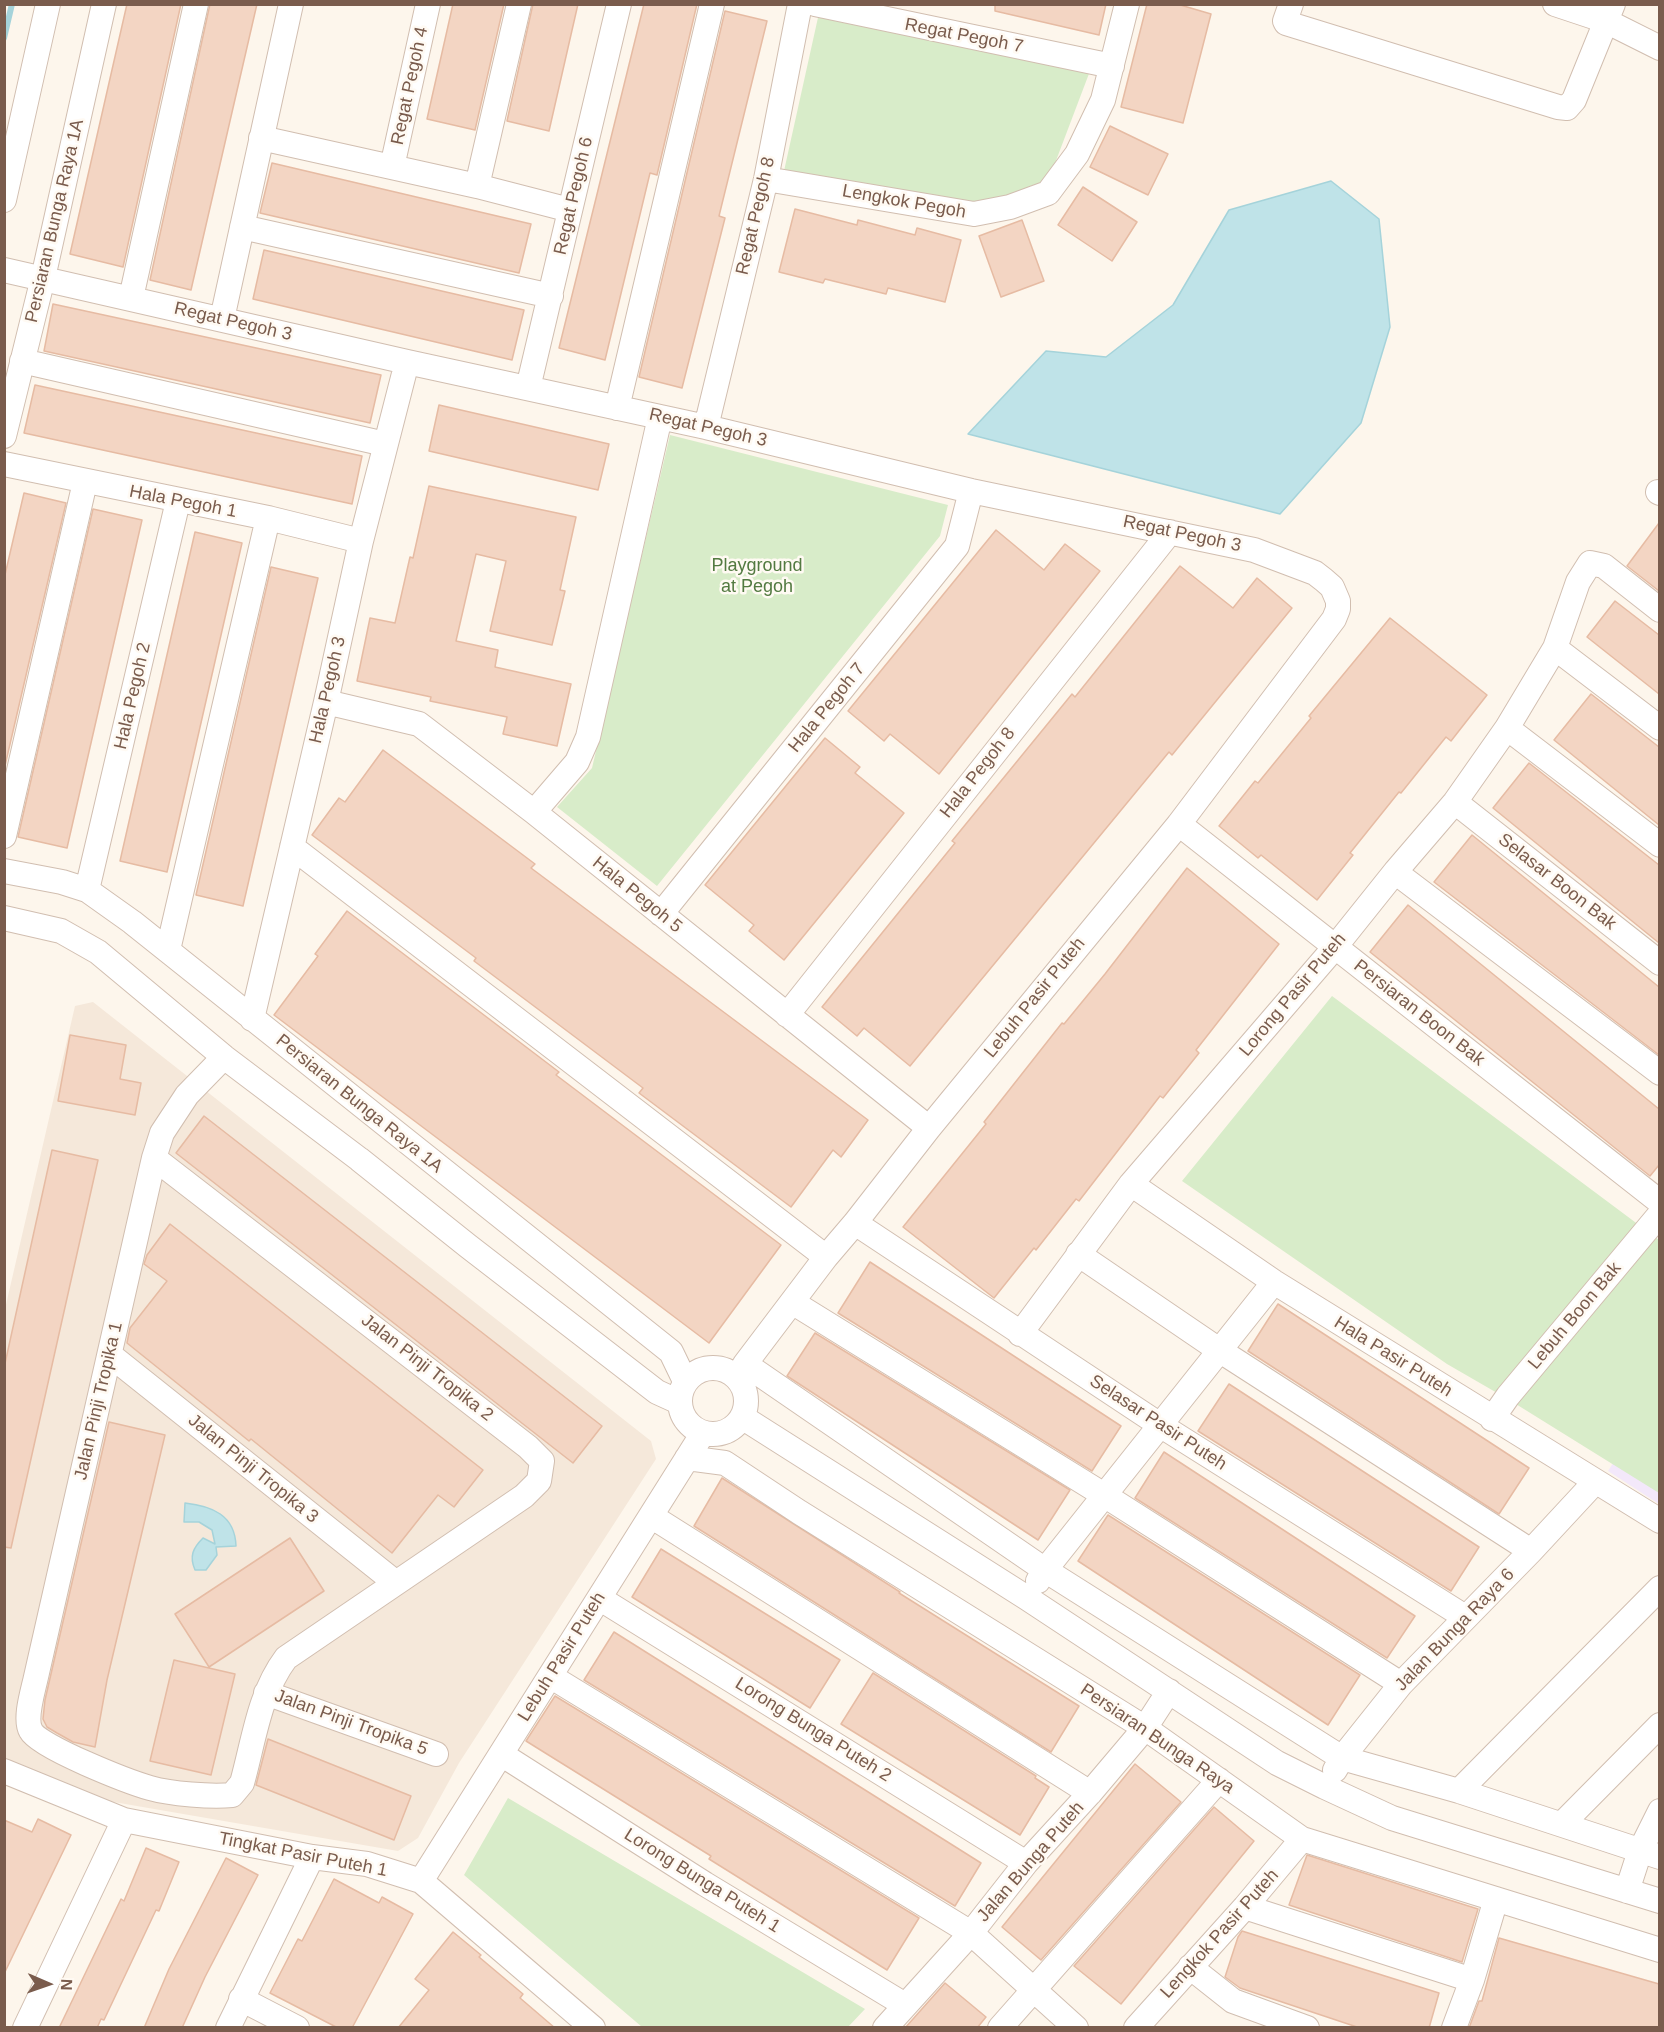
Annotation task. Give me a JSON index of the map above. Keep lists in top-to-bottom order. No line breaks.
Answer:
{"streets":{"street":["Regat Pegoh 7","Regat Pegoh 4","Regat Pegoh 6","Lengkok Pegoh","Regat Pegoh 8","Persiaran Bunga Raya 1A","Regat Pegoh 3","Hala Pegoh 1","Hala Pegoh 3","Hala Pegoh 2","Hala Pegoh 7","Hala Pegoh 8","Selasar Boon Bak","Hala Pegoh 5","Lorong Pasir Puteh","Lebuh Pasir Puteh","Persiaran Boon Bak","Lebuh Boon Bak","Hala Pasir Puteh","Jalan Pinji Tropika 2","Jalan Pinji Tropika 1","Selasar Pasir Puteh","Jalan Pinji Tropika 3","Jalan Bunga Raya 6","Jalan Pinji Tropika 5","Lorong Bunga Puteh 2","Persiaran Bunga Raya","Tingkat Pasir Puteh 1","Jalan Bunga Puteh","Lorong Bunga Puteh 1","Lengkok Pasir Puteh"]},"crossings":[["Regat Pegoh 7","Lengkok Pegoh"],["Regat Pegoh 6","Regat Pegoh 3"],["Lengkok Pegoh","Regat Pegoh 8"],["Regat Pegoh 8","Regat Pegoh 3"],["Persiaran Bunga Raya 1A","Regat Pegoh 3"],["Persiaran Bunga Raya 1A","Hala Pegoh 3"],["Persiaran Bunga Raya 1A","Hala Pegoh 2"],["Persiaran Bunga Raya 1A","Lebuh Pasir Puteh"],["Regat Pegoh 3","Hala Pegoh 3"],["Regat Pegoh 3","Hala Pegoh 7"],["Regat Pegoh 3","Hala Pegoh 8"],["Regat Pegoh 3","Lebuh Pasir Puteh"],["Hala Pegoh 1","Hala Pegoh 3"],["Hala Pegoh 1","Hala Pegoh 2"],["Hala Pegoh 3","Hala Pegoh 5"],["Hala Pegoh 7","Hala Pegoh 5"],["Hala Pegoh 8","Hala Pegoh 5"],["Selasar Boon Bak","Lorong Pasir Puteh"],["Hala Pegoh 5","Lebuh Pasir Puteh"],["Lorong Pasir Puteh","Persiaran Boon Bak"],["Lorong Pasir Puteh","Hala Pasir Puteh"],["Lorong Pasir Puteh","Selasar Pasir Puteh"],["Lebuh Pasir Puteh","Persiaran Boon Bak"],["Lebuh Pasir Puteh","Selasar Pasir Puteh"],["Lebuh Pasir Puteh","Lorong Bunga Puteh 2"],["Lebuh Pasir Puteh","Persiaran Bunga Raya"],["Lebuh Pasir Puteh","Tingkat Pasir Puteh 1"],["Lebuh Pasir Puteh","Lorong Bunga Puteh 1"],["Lebuh Boon Bak","Hala Pasir Puteh"],["Hala Pasir Puteh","Jalan Bunga Raya 6"],["Jalan Pinji Tropika 2","Jalan Pinji Tropika 1"],["Jalan Pinji Tropika 2","Jalan Pinji Tropika 3"],["Jalan Pinji Tropika 1","Jalan Pinji Tropika 3"],["Jalan Pinji Tropika 1","Jalan Pinji Tropika 5"],["Selasar Pasir Puteh","Jalan Bunga Raya 6"],["Lorong Bunga Puteh 2","Jalan Bunga Puteh"],["Persiaran Bunga Raya","Jalan Bunga Puteh"],["Persiaran Bunga Raya","Lengkok Pasir Puteh"],["Jalan Bunga Puteh","Lorong Bunga Puteh 1"]],"parks":["Playground at Pegoh"],"north":"right"}
